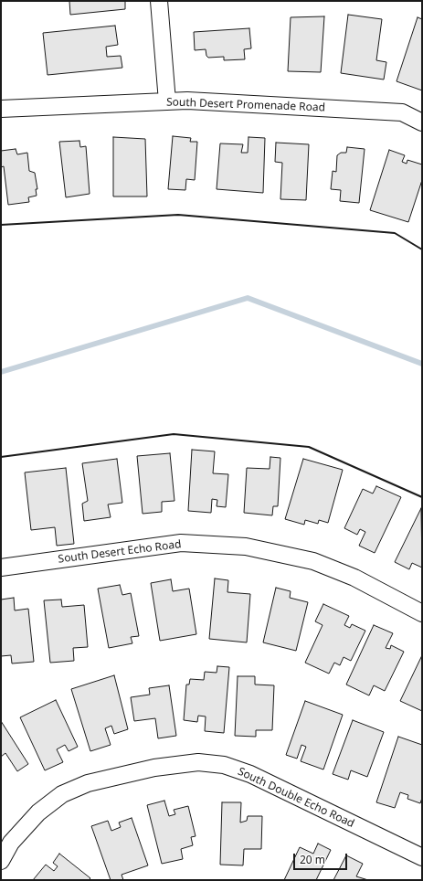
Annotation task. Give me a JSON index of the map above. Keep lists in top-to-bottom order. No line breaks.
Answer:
{"streets":{"street":["South Desert Promenade Road","South Desert Echo Road","South Double Echo Road"]},"scale_bar":"20 m"}
